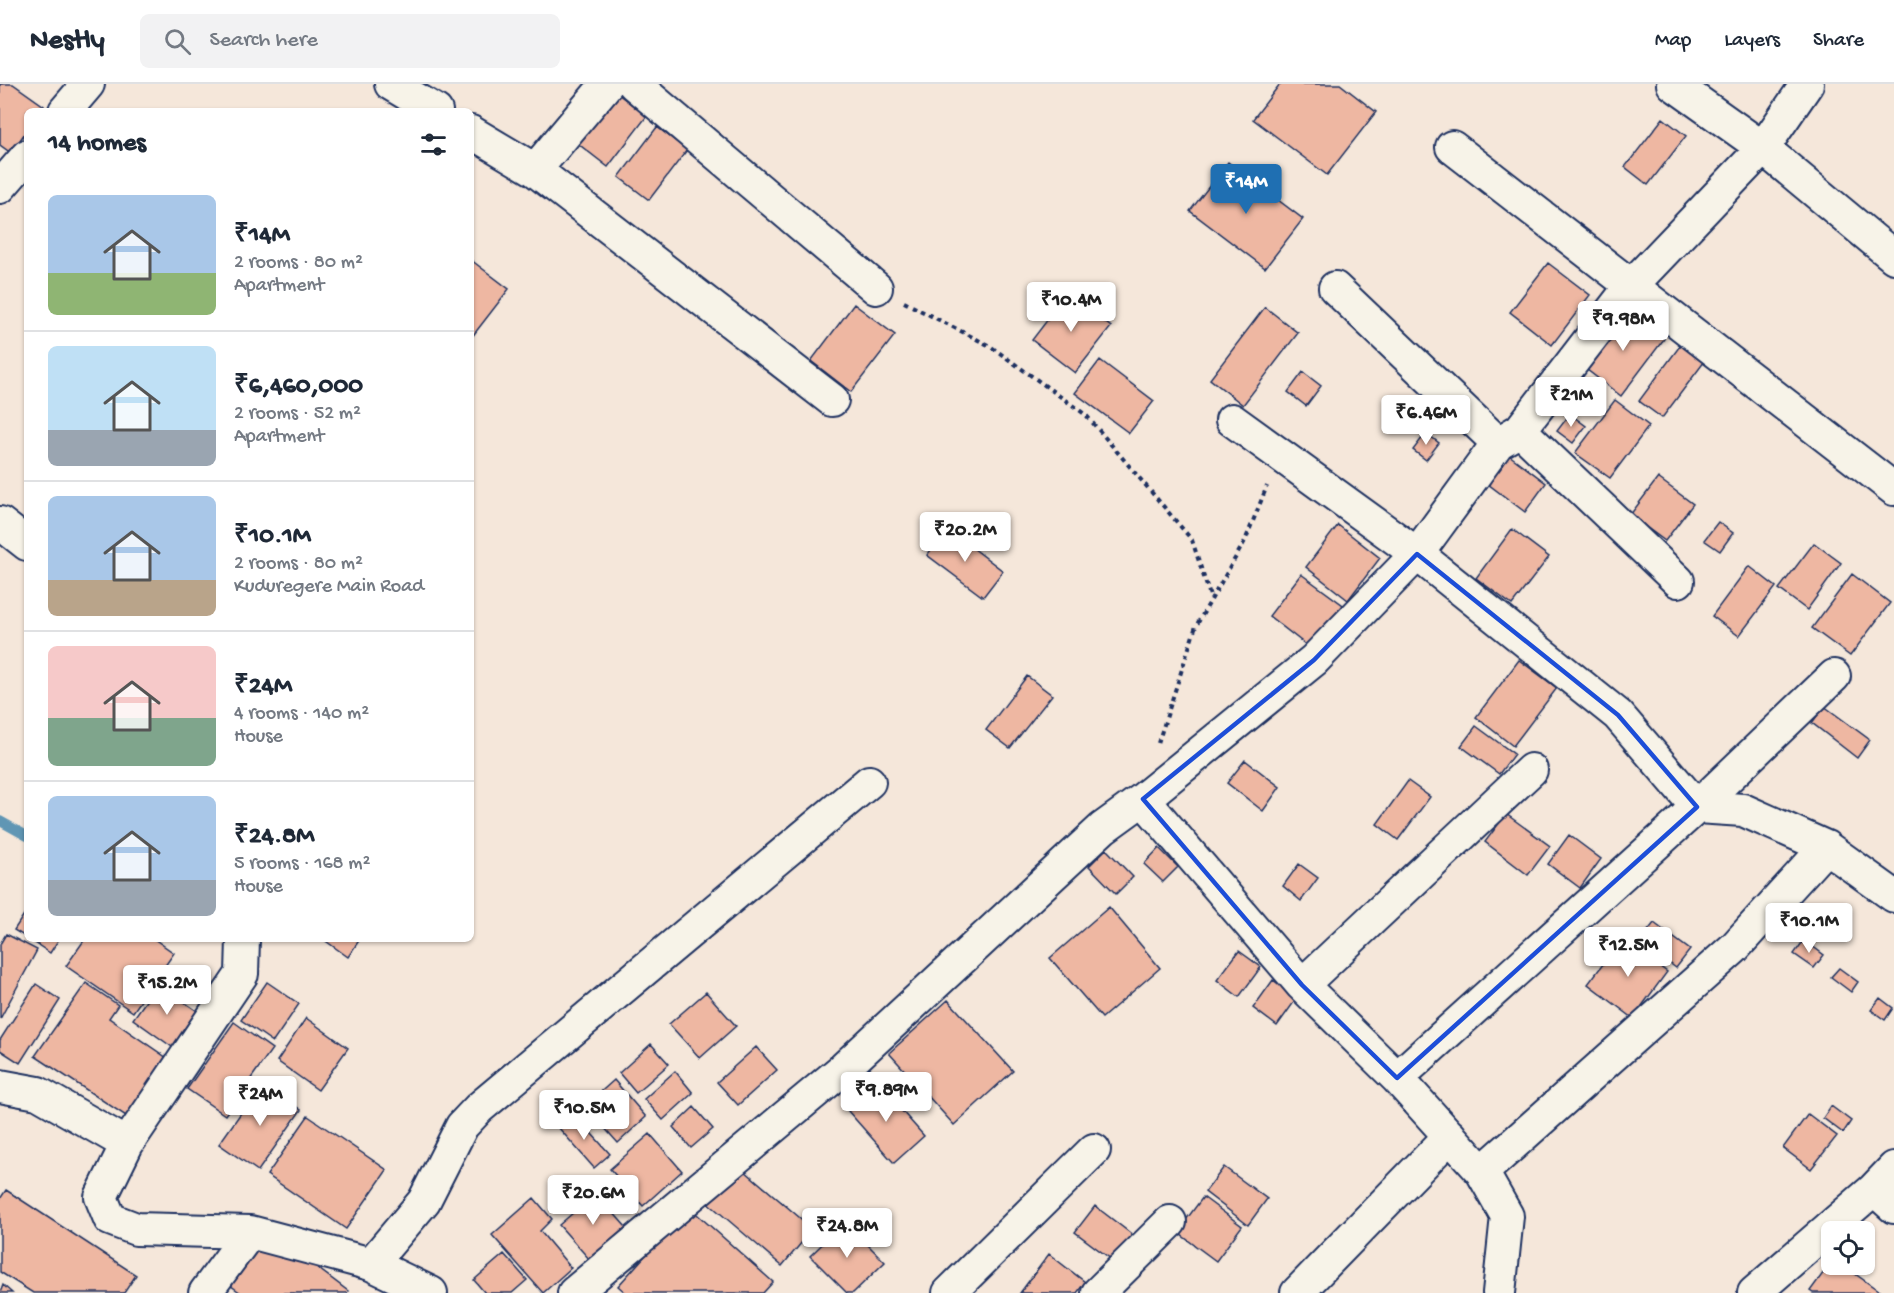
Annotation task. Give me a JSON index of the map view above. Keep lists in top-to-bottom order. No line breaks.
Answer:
{"page":{"header":"Nestly","search":"Search here","nav":["Map","Layers","Share"],"heading":"14 homes","price":["₹14M","₹10.4M","₹9.98M","₹21M","₹6.46M","₹20.2M","₹10.1M","₹12.5M","₹15.2M","₹9.89M","₹24M","₹10.5M","₹20.6M","₹24.8M"],"list":[{"name":"₹14M","note":"2 rooms · 80 m² · Apartment"},{"name":"₹6,460,000","note":"2 rooms · 52 m² · Apartment"},{"name":"₹10.1M","note":"2 rooms · 80 m² · Kuduregere Main Road"},{"name":"₹24M","note":"4 rooms · 140 m² · House"},{"name":"₹24.8M","note":"5 rooms · 168 m² · House"}]}}
